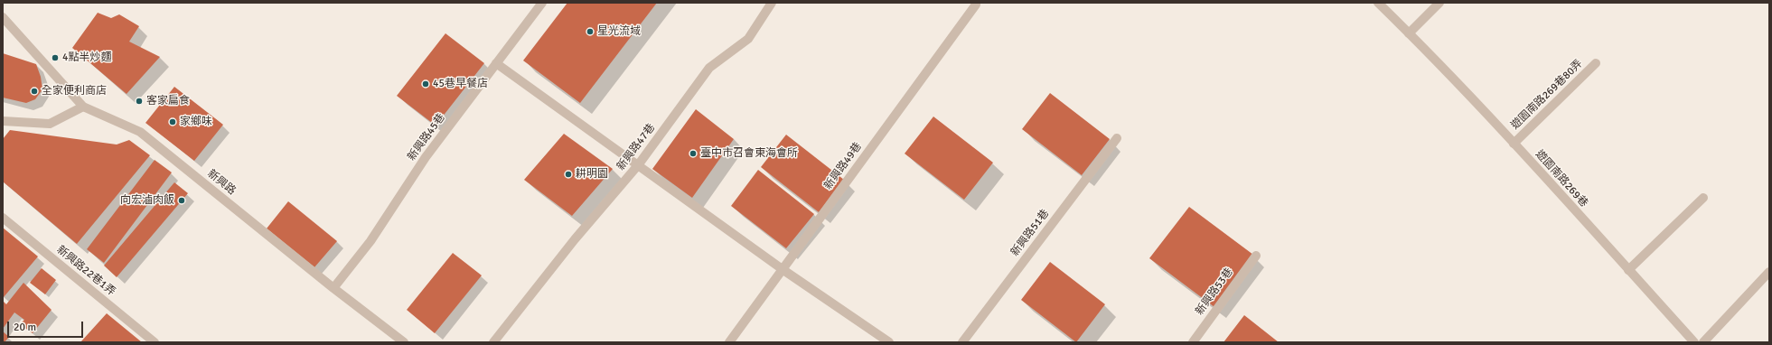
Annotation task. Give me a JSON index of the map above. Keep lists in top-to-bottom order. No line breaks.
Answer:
{"streets":{"street":["遊園南路269巷80弄","新興路45巷","新興路47巷","新興路49巷","遊園南路269巷","新興路","新興路51巷","新興路22巷1弄","新興路53巷"]},"crossings":[["遊園南路269巷80弄","遊園南路269巷"],["新興路45巷","新興路"]],"places":["星光流域","4點半炒麵","45巷早餐店","全家便利商店","客家扁食","家鄉味","臺中市召會東海會所","耕明園","向宏滷肉飯"],"scale_bar":"20 m"}
